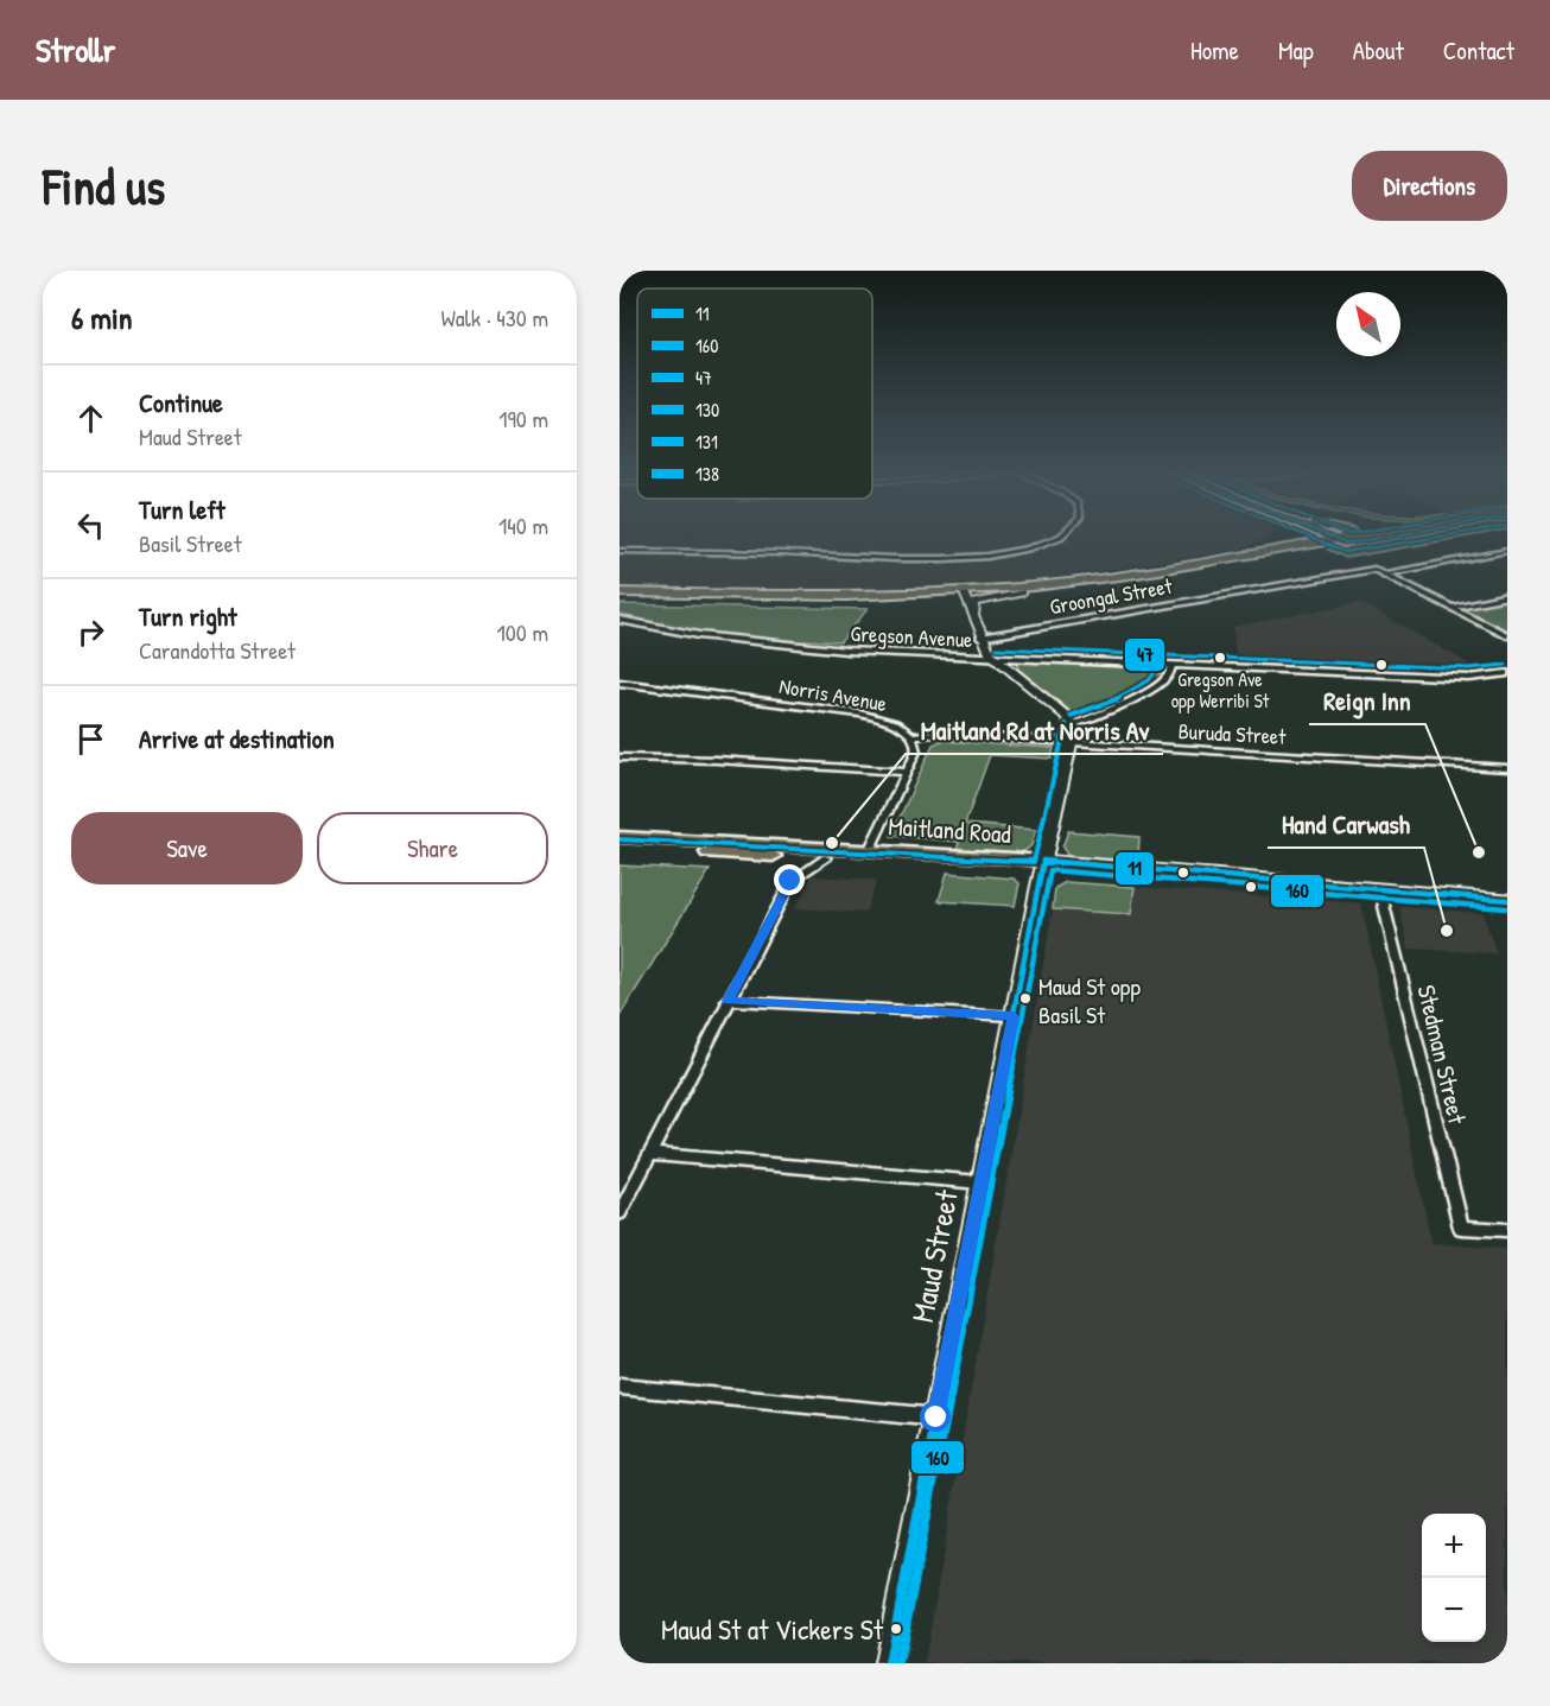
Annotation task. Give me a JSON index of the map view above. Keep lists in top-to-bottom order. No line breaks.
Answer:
{"streets":{"main road":["Maitland Road","Maud Street"],"street":["Groongal Street","Gregson Avenue","Norris Avenue","Buruda Street","Stedman Street"]},"crossings":[["Norris Avenue","Buruda Street"],["Norris Avenue","Maitland Road"],["Buruda Street","Maud Street"],["Maitland Road","Stedman Street"],["Maitland Road","Maud Street"]],"places":["Gregson Ave opp Werribi St","Maitland Rd at Norris Av","Reign Inn","Hand Carwash","Maud St opp Basil St","Maud St at Vickers St"],"lines":["transit line 130","transit line 131","transit line 47","transit line 11","transit line 160"],"legend":["11","160","47","130","131","138"],"north":"top left","page":{"header":"Strollr","nav":["Home","Map","About","Contact"],"buttons":["Directions",["Save","Share"]],"title":"Find us","heading":["6 min","Walk · 430 m"],"list":[["Continue","Maud Street","190 m"],["Turn left","Basil Street","140 m"],["Turn right","Carandotta Street","100 m"],"Arrive at destination"],"map_buttons":["+","−"]}}
